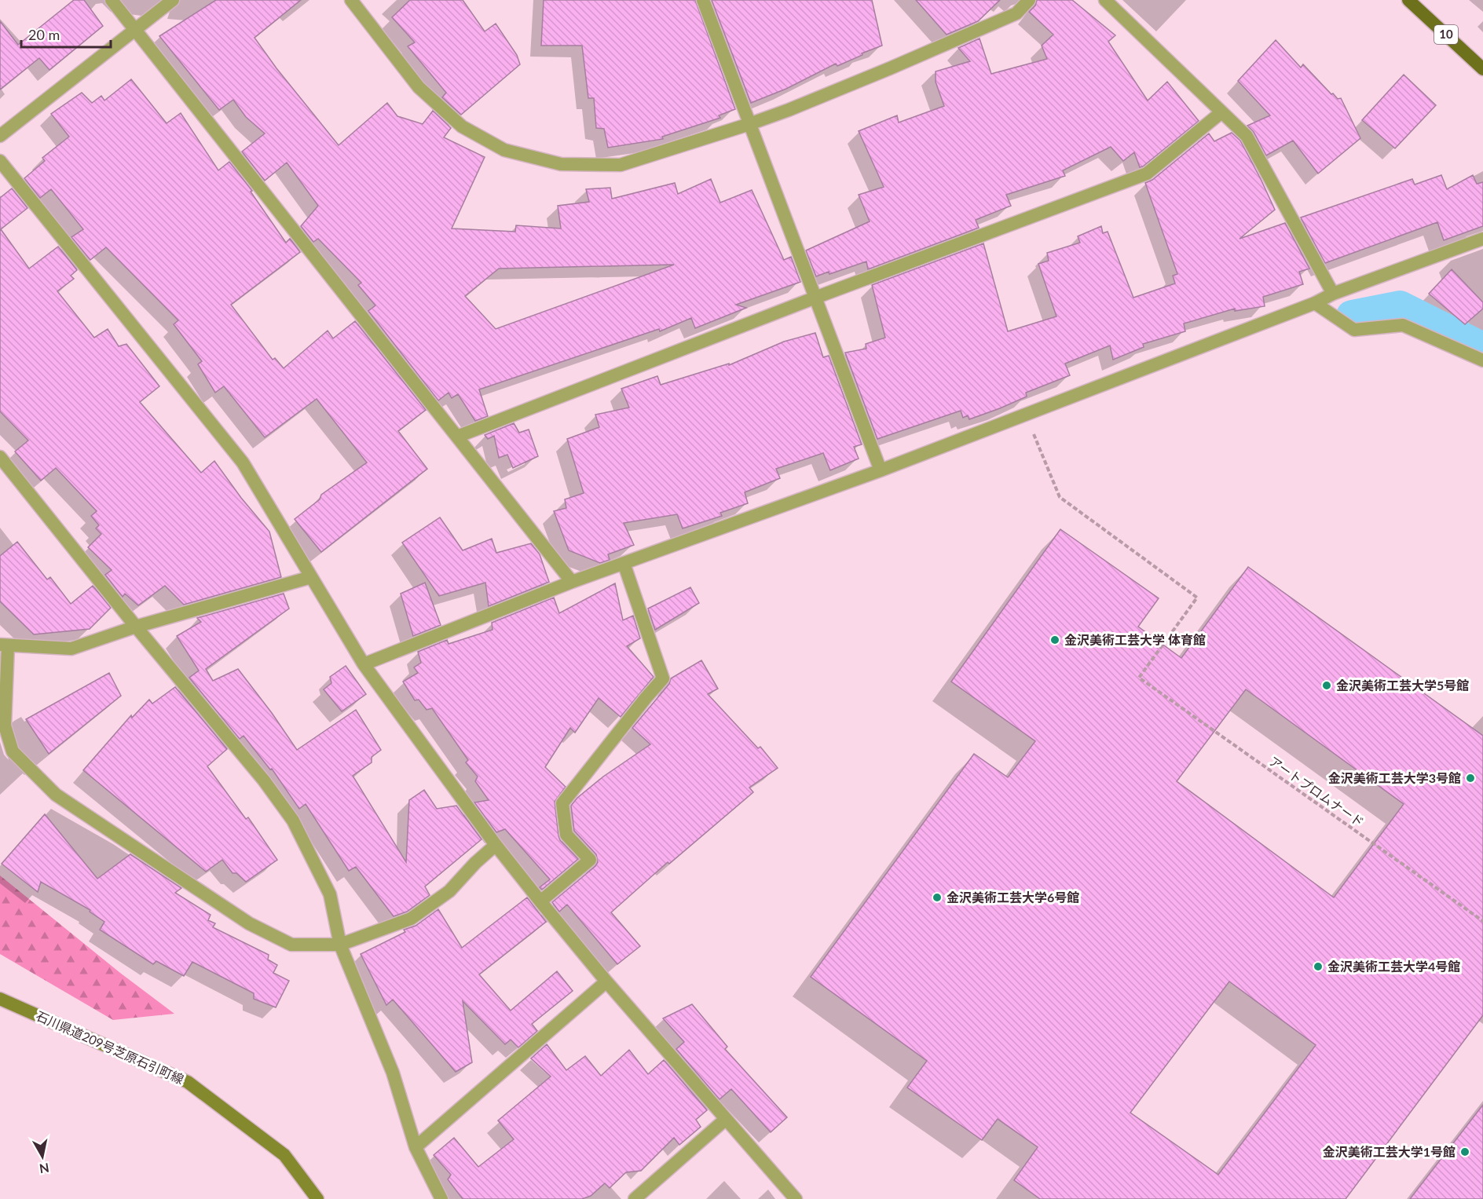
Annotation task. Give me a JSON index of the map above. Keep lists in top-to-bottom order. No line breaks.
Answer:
{"streets":{"main road":["10","石川県道209号芝原石引町線"],"path":["アートプロムナード"]},"places":["金沢美術工芸大学 体育館","金沢美術工芸大学5号館","金沢美術工芸大学3号館","金沢美術工芸大学6号館","金沢美術工芸大学4号館","金沢美術工芸大学1号館"],"scale_bar":"20 m","north":"bottom"}
